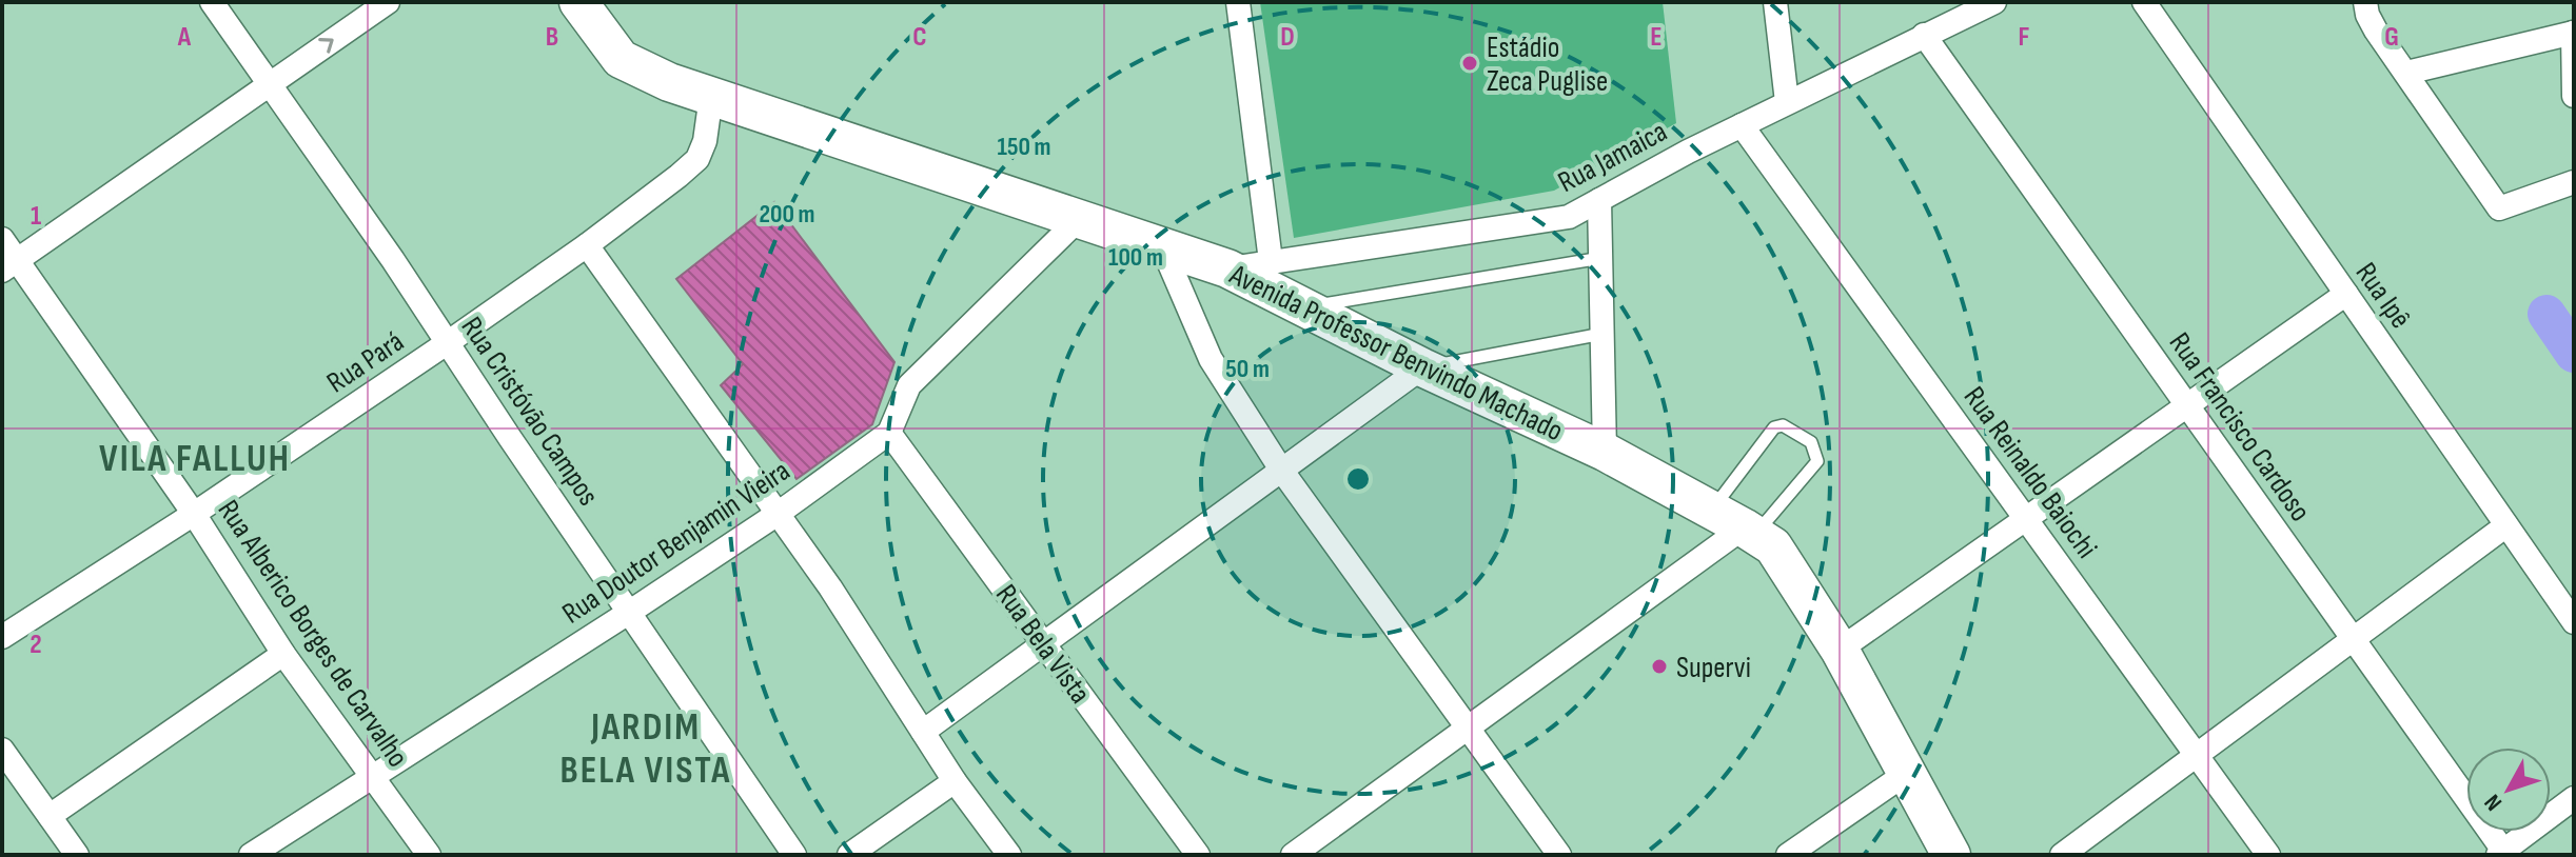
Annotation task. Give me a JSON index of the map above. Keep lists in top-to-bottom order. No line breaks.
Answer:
{"streets":{"main road":["Avenida Professor Benvindo Machado"],"street":["Rua Jamaica","Rua Ipê","Rua Pará","Rua Cristóvão Campos","Rua Francisco Cardoso","Rua Reinaldo Baiochi","Rua Doutor Benjamin Vieira","Rua Alberico Borges de Carvalho","Rua Bela Vista"]},"crossings":[["Rua Jamaica","Avenida Professor Benvindo Machado"],["Rua Jamaica","Rua Francisco Cardoso"],["Rua Jamaica","Rua Reinaldo Baiochi"],["Avenida Professor Benvindo Machado","Rua Pará"],["Rua Pará","Rua Cristóvão Campos"],["Rua Pará","Rua Alberico Borges de Carvalho"],["Rua Cristóvão Campos","Rua Doutor Benjamin Vieira"],["Rua Doutor Benjamin Vieira","Rua Alberico Borges de Carvalho"],["Rua Doutor Benjamin Vieira","Rua Bela Vista"]],"districts":["VILA FALLUH","JARDIM BELA VISTA"],"places":["Estádio Zeca Puglise","Supervi"],"north":"bottom left","grid":{"columns":["A","B","C","D","E","F","G"],"rows":["1","2"]},"rings":["150 m","200 m","100 m","50 m"]}
